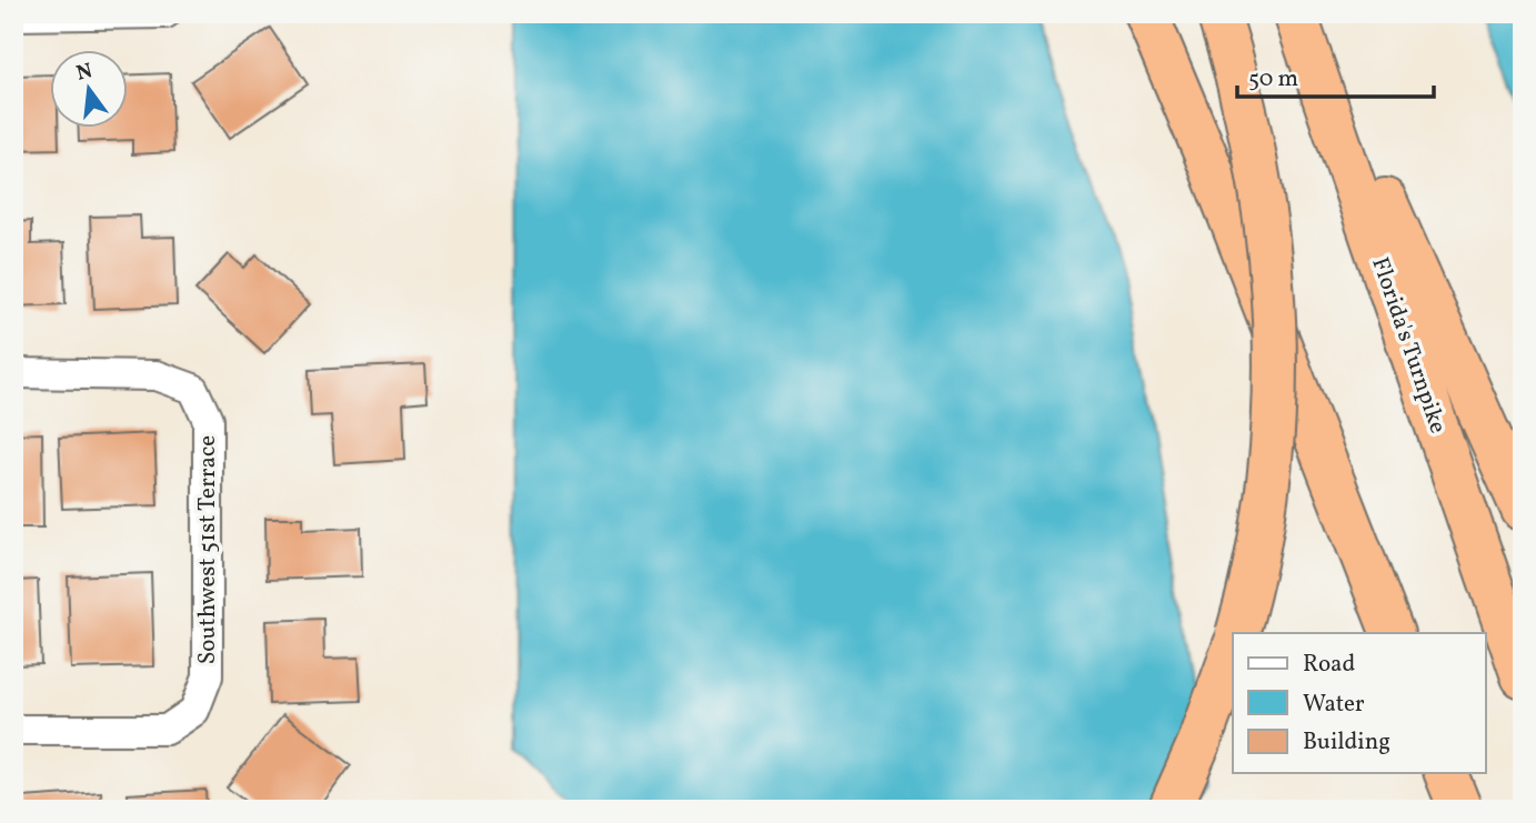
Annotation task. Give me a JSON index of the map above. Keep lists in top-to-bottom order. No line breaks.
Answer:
{"streets":{"highway":["Florida's Turnpike"],"street":["Southwest 51st Terrace"]},"legend":["Road","Water","Building"],"scale_bar":"50 m","north":"top"}
